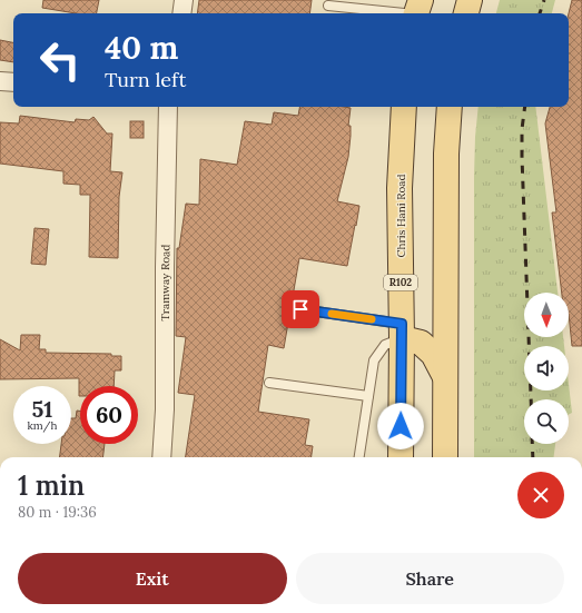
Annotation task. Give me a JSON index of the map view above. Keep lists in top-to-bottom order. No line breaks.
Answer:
{"streets":{"main road":["Chris Hani Road","R102"],"street":["Tramway Road"]},"north":"bottom","page":{"turn":["40 m","Turn left"],"speed":"51 km/h","limit":"60","heading":["1 min","80 m · 19:36"],"buttons":["Exit","Share"]}}
